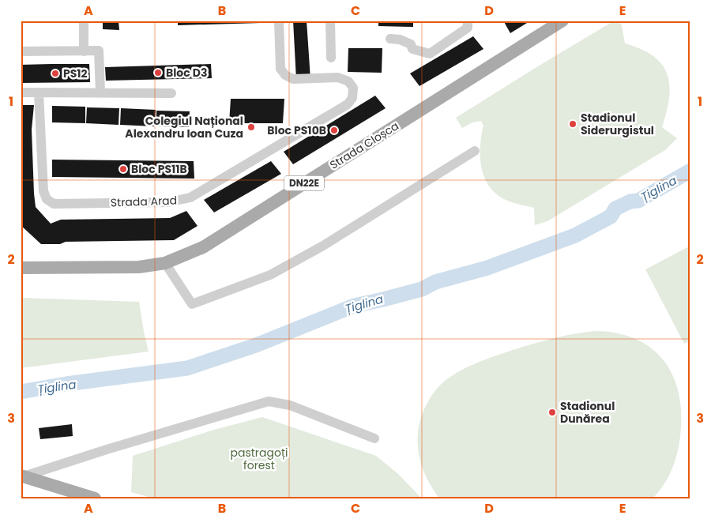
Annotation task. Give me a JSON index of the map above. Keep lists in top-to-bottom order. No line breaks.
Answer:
{"streets":{"main road":["Strada Cloșca","DN22E"],"street":["Strada Arad"]},"water":["Țiglina"],"parks":["pastragoți forest"],"places":["Bloc D3","PS12","Stadionul Siderurgistul","Colegiul Național Alexandru Ioan Cuza","Bloc PS10B","Bloc PS11B","Stadionul Dunărea"],"grid":{"columns":["A","B","C","D","E"],"rows":["1","2","3"]}}
